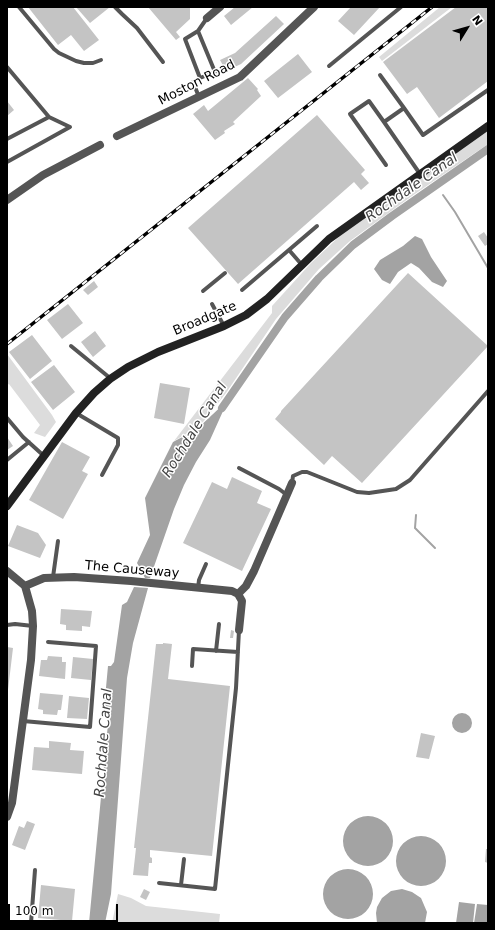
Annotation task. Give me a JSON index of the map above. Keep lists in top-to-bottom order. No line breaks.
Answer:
{"streets":{"street":["Moston Road","Broadgate","The Causeway"]},"water":["Rochdale Canal"],"scale_bar":"100 m","north":"top right"}
